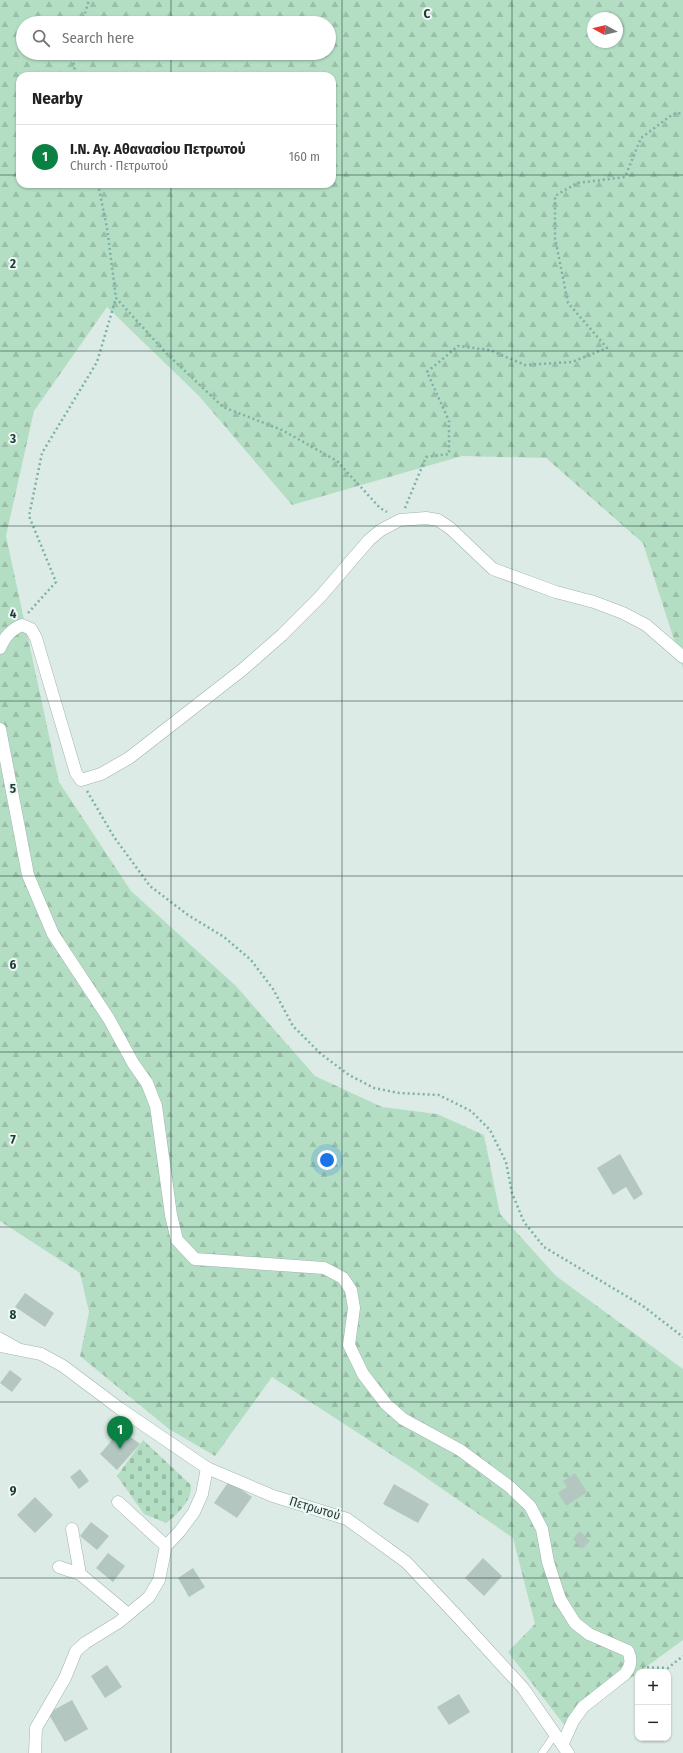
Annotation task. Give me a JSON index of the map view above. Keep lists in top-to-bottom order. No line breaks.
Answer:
{"streets":{"street":["Πετρωτού"]},"north":"left","page":{"search":"Search here","heading":"Nearby","list":[{"mark":"1","name":"Ι.Ν. Αγ. Αθανασίου Πετρωτού","note":"Church · Πετρωτού","value":"160 m"}],"pins":"1","map_buttons":["+","−"]},"grid":{"columns":["C"],"rows":["2","3","4","5","6","7","8","9"]}}
